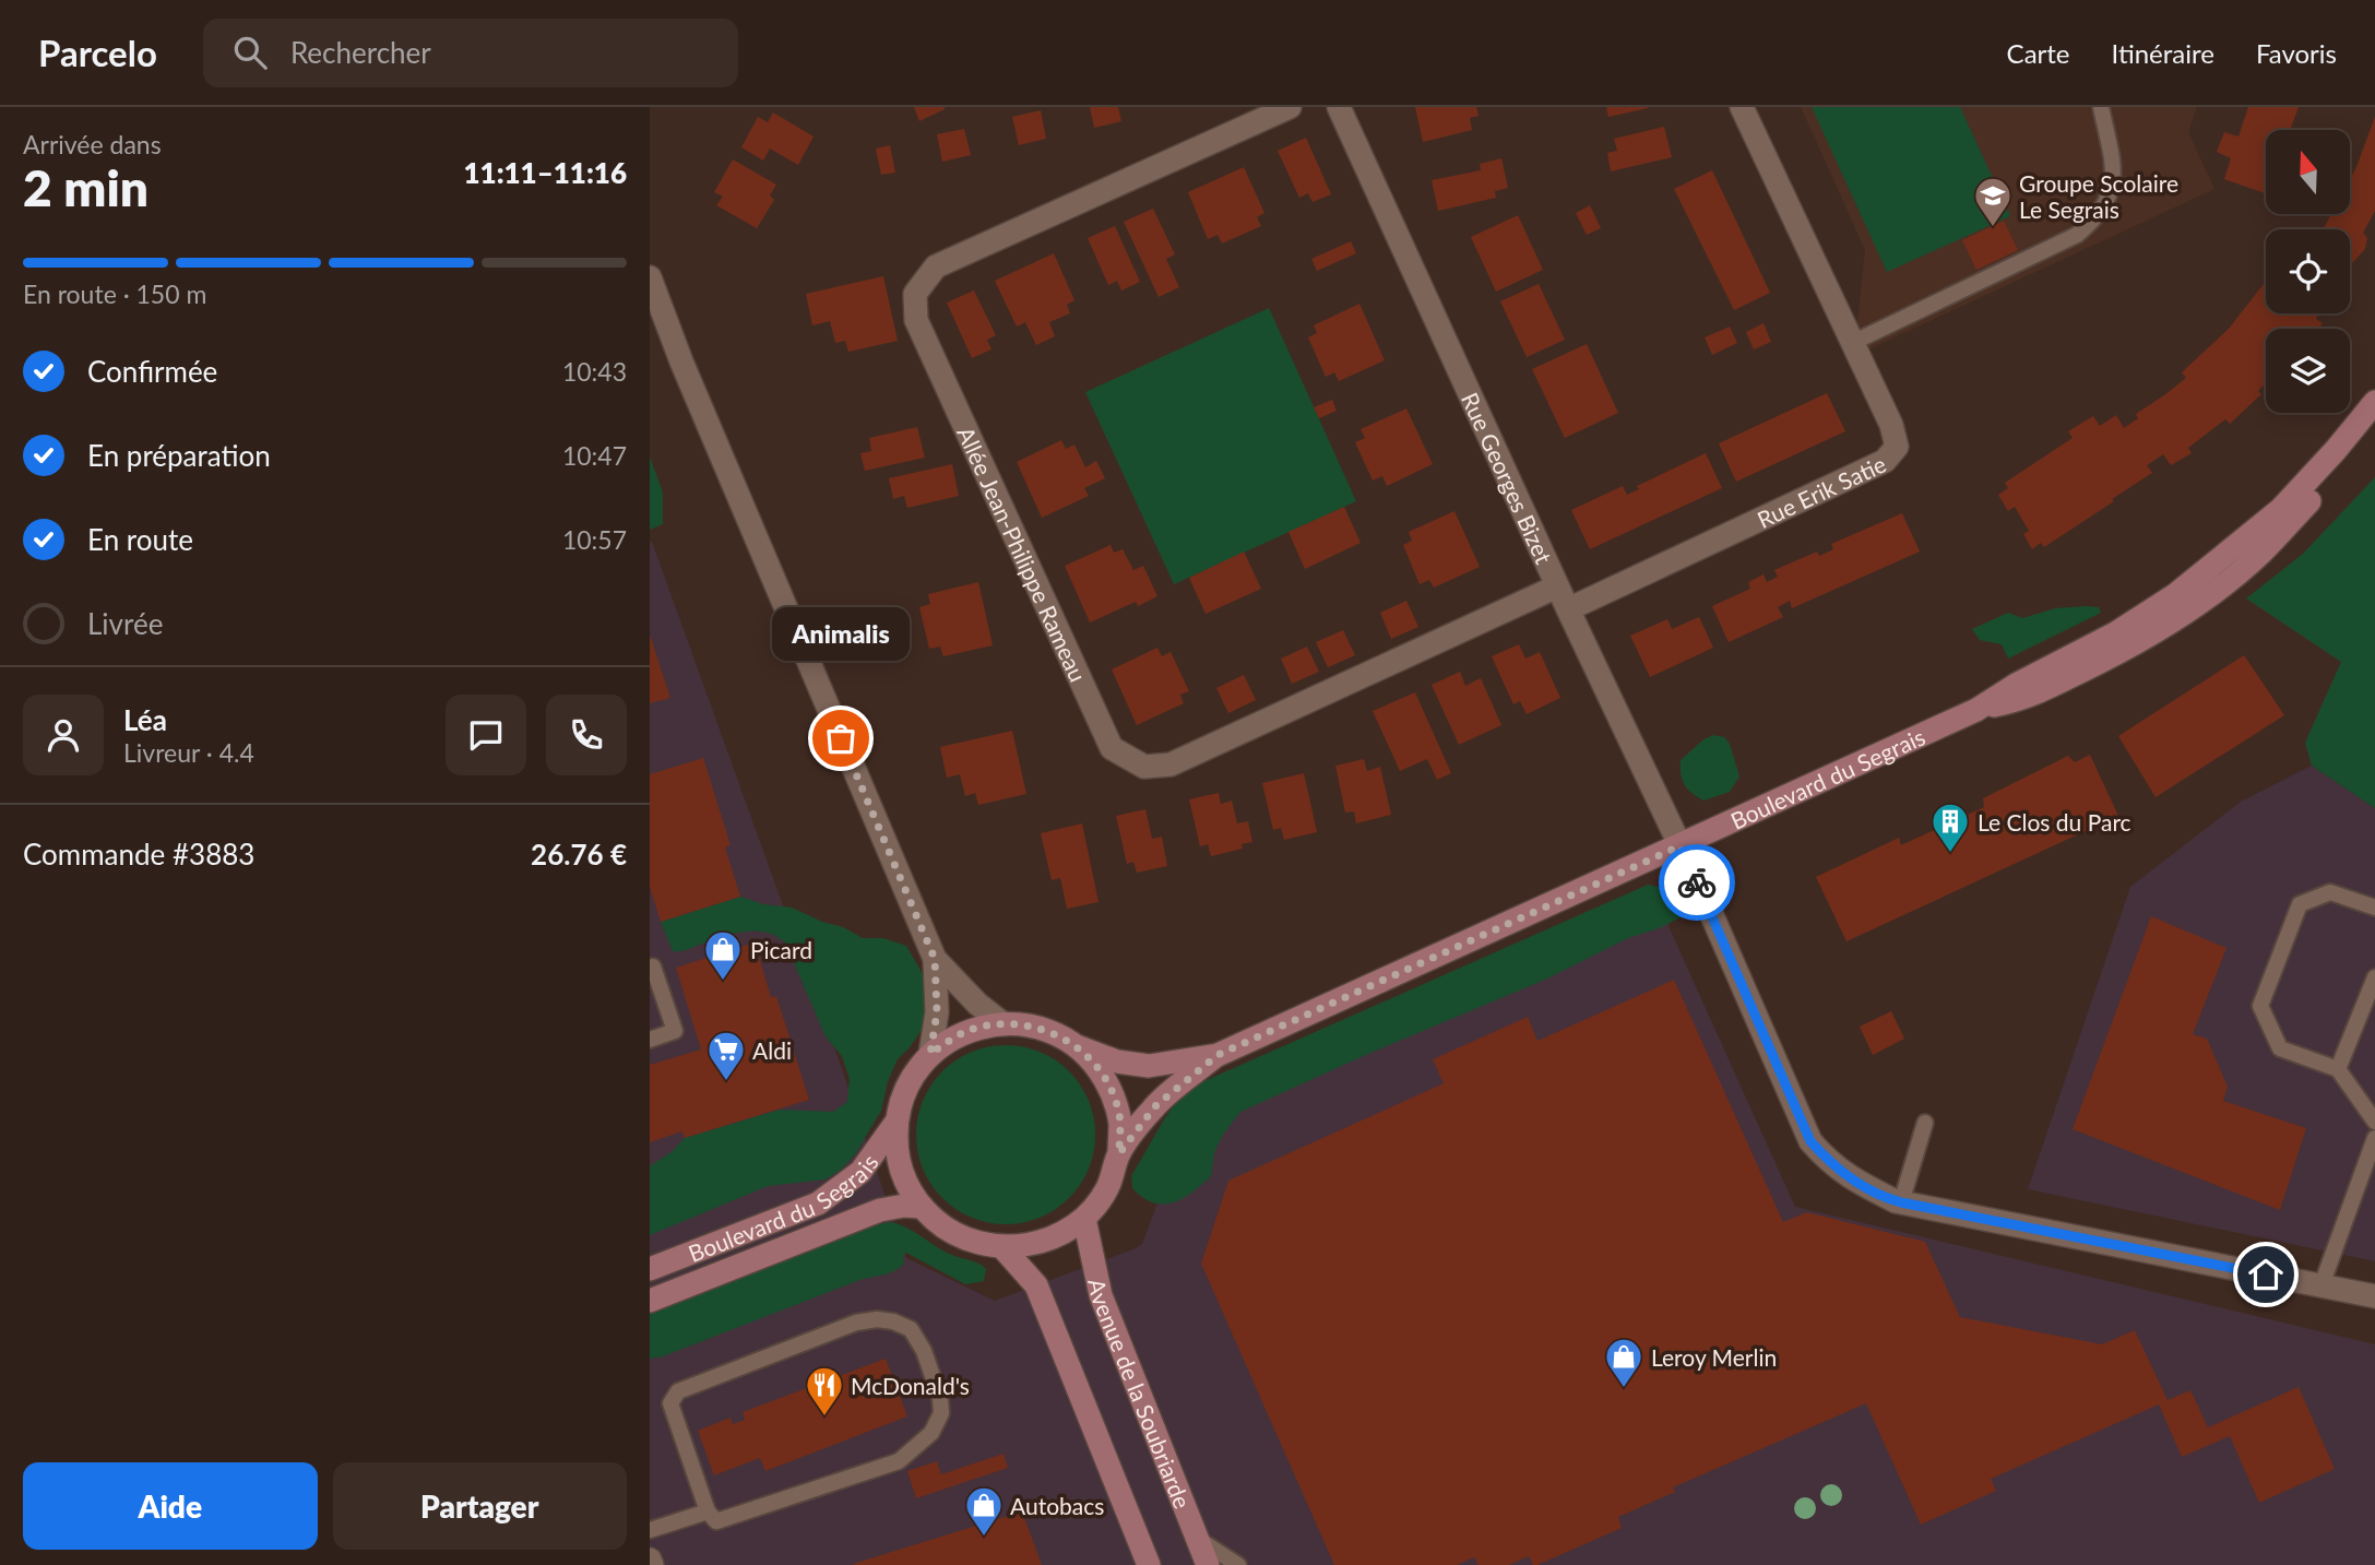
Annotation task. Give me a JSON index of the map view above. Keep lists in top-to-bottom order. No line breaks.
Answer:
{"streets":{"street":["Rue Georges Bizet","Rue Erik Satie","Allée Jean-Philippe Rameau","Boulevard du Segrais","Avenue de la Soubriarde"]},"crossings":[["Rue Georges Bizet","Rue Erik Satie"],["Rue Georges Bizet","Allée Jean-Philippe Rameau"],["Rue Georges Bizet","Boulevard du Segrais"],["Boulevard du Segrais","Avenue de la Soubriarde"]],"places":{"school or university":["Groupe Scolaire Le Segrais"],"other":["Animalis"],"building":["Le Clos du Parc"],"shop":["Picard","Leroy Merlin","Autobacs"],"supermarket":["Aldi"],"restaurant":["McDonald's"]},"north":"top","page":{"header":"Parcelo","search":"Rechercher","nav":["Carte","Itinéraire","Favoris"],"heading":["2 min","Arrivée dans","11:11–11:16"],"panel":["Léa","Livreur · 4.4","Commande #3883","26.76 €"],"bar":"En route · 150 m","list":[["Confirmée","10:43"],["En préparation","10:47"],["En route","10:57"],"Livrée"],"bubble":"Animalis","buttons":["Aide","Partager"]}}
